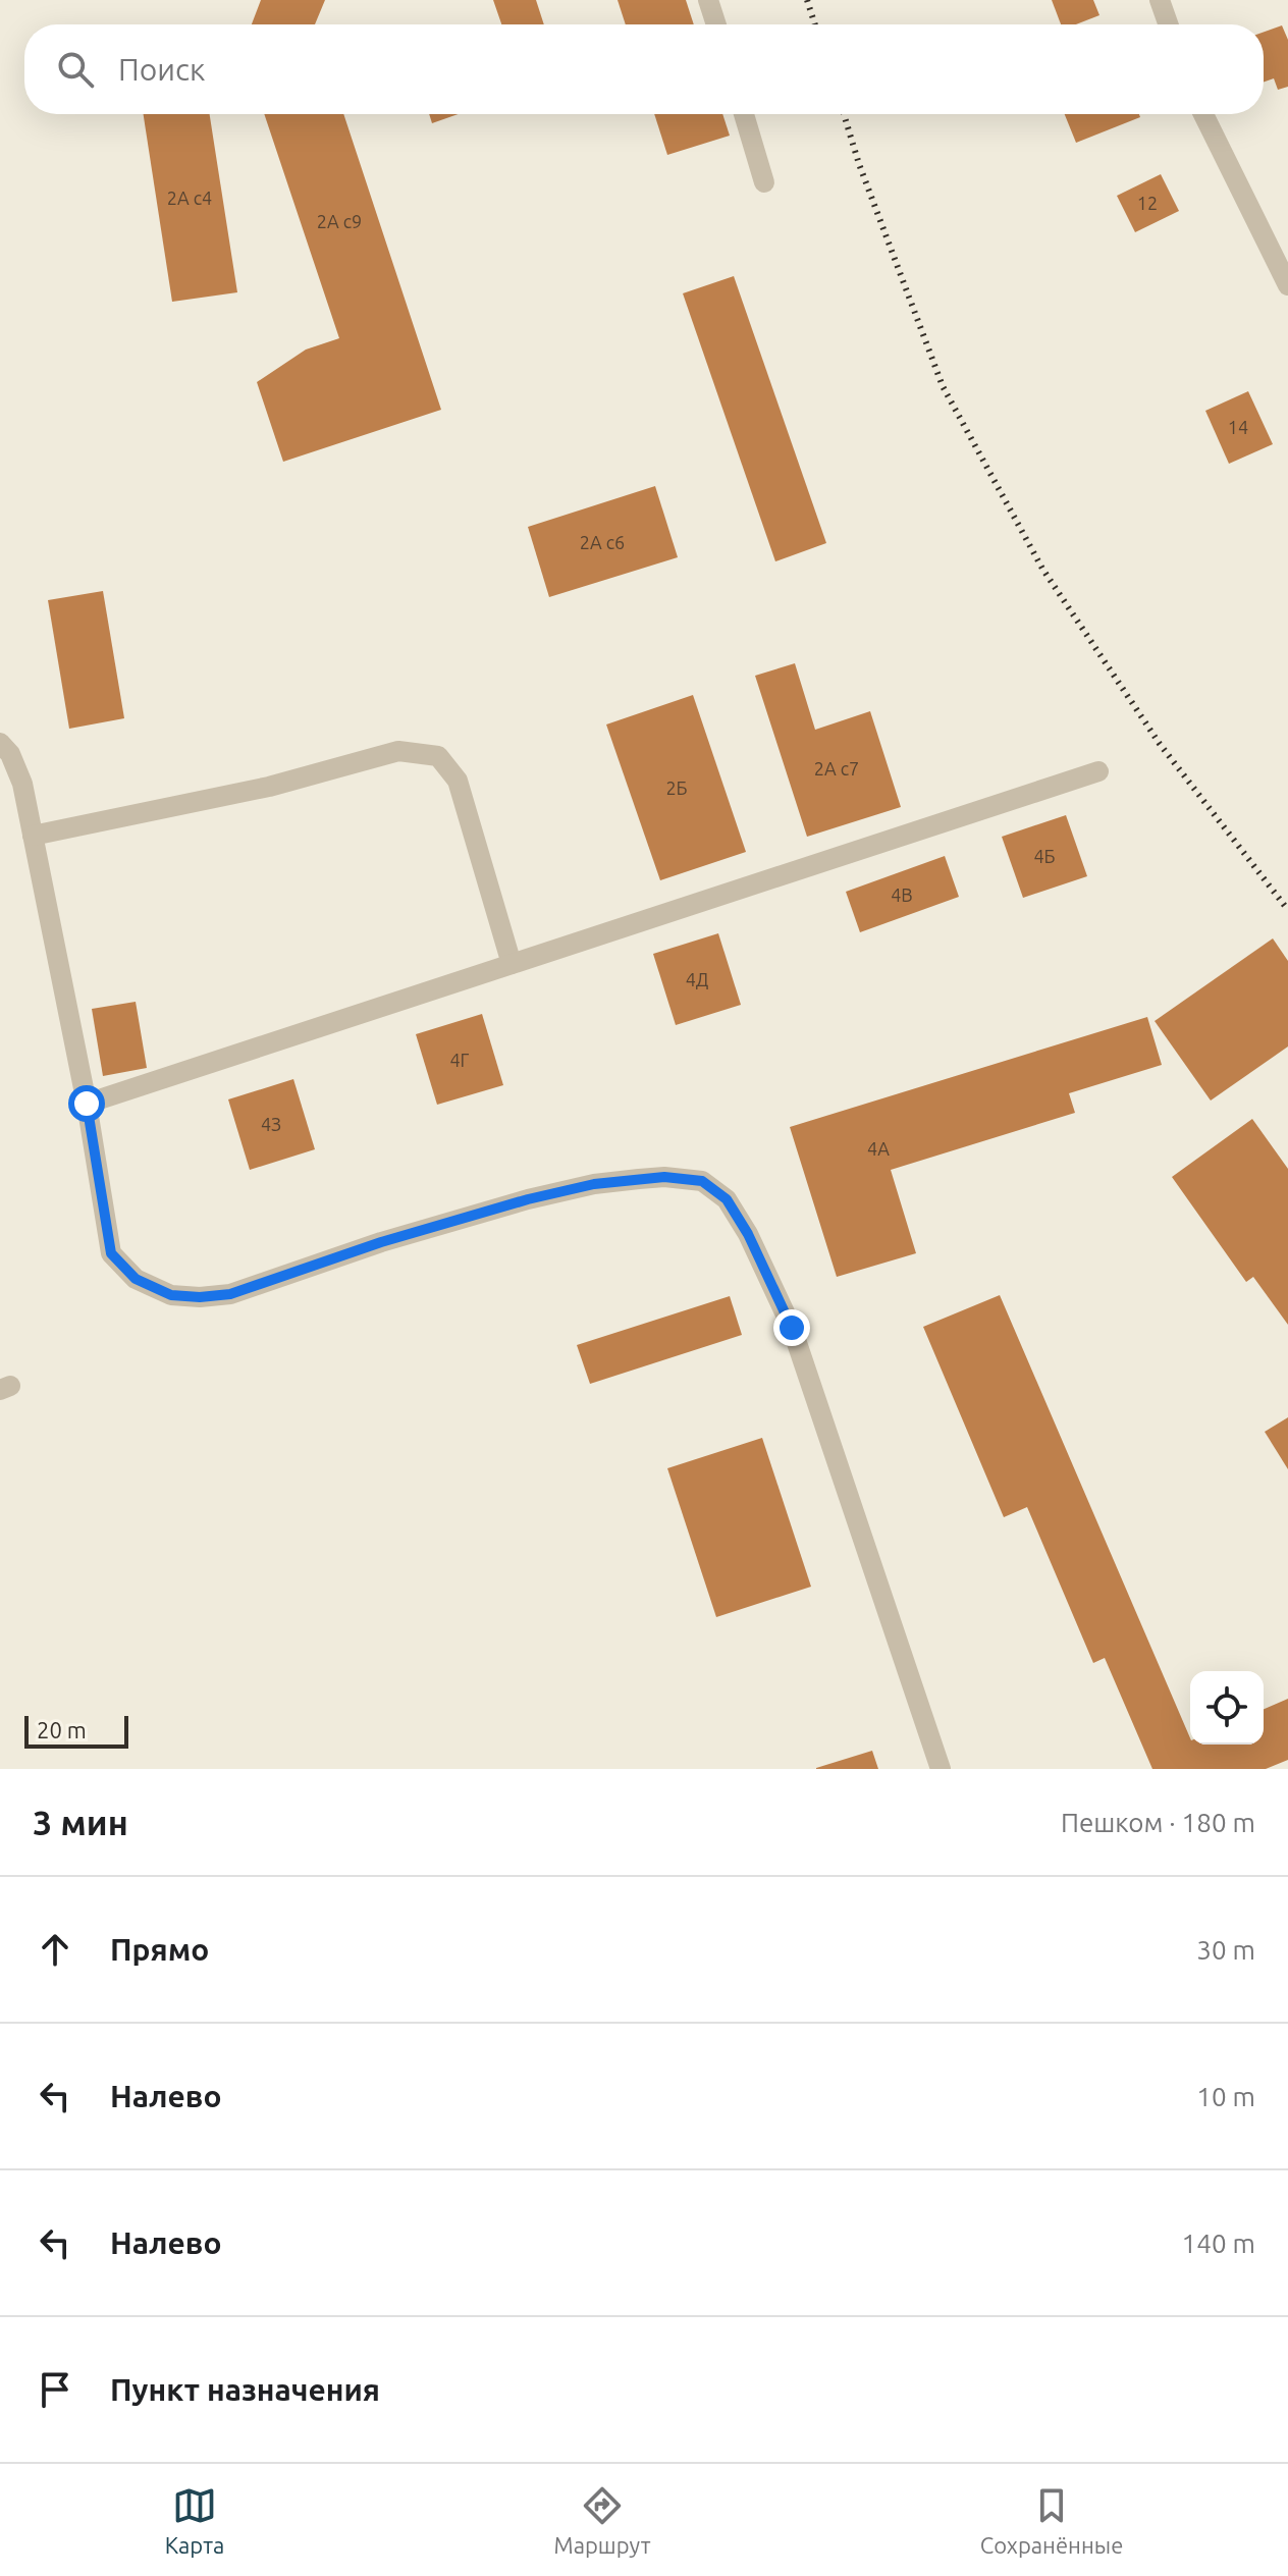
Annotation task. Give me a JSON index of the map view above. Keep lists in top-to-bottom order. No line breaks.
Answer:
{"house_numbers":["2А с4","12","2А с9","14","2А с6","2А с7","2Б","4Б","4В","4Д","4Г","4З","4А"],"scale_bar":"20 m","page":{"search":"Поиск","scale":"20 m","heading":["3 мин","Пешком · 180 m"],"list":[["Прямо","30 m"],["Налево","10 m"],["Налево","140 m"],"Пункт назначения"],"nav":["Карта","Маршрут","Сохранённые"]}}
